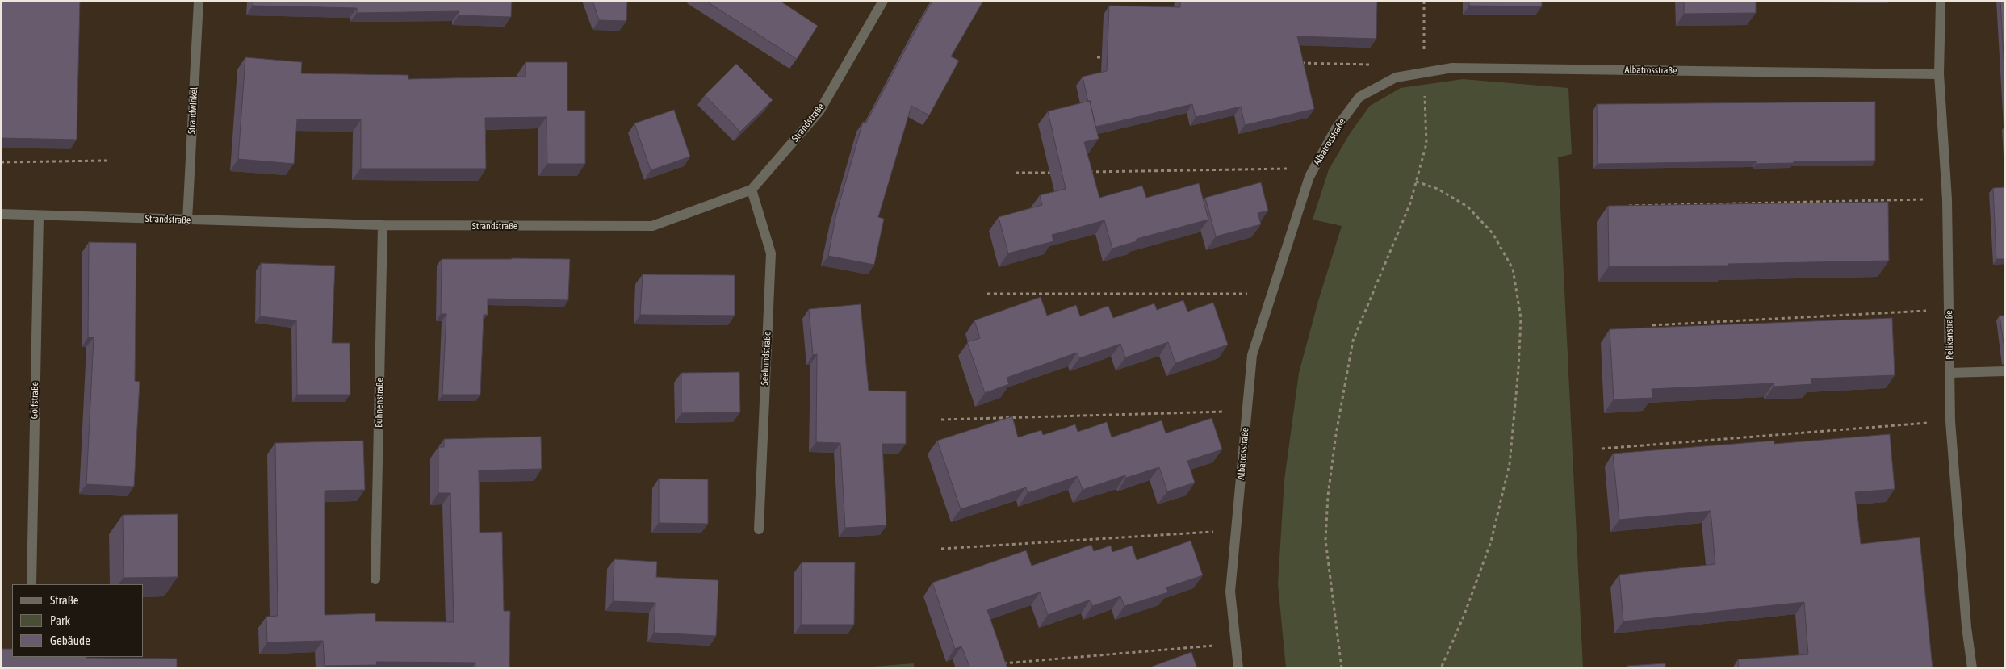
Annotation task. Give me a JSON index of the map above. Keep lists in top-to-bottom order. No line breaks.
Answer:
{"streets":{"street":["Albatrosstraße","Strandwinkel","Strandstraße","Pelikanstraße","Seehundstraße","Golfstraße","Buhnenstraße"]},"crossings":[["Albatrosstraße","Pelikanstraße"],["Strandwinkel","Strandstraße"],["Strandstraße","Seehundstraße"],["Strandstraße","Golfstraße"],["Strandstraße","Buhnenstraße"]],"legend":["Straße","Park","Gebäude"]}
